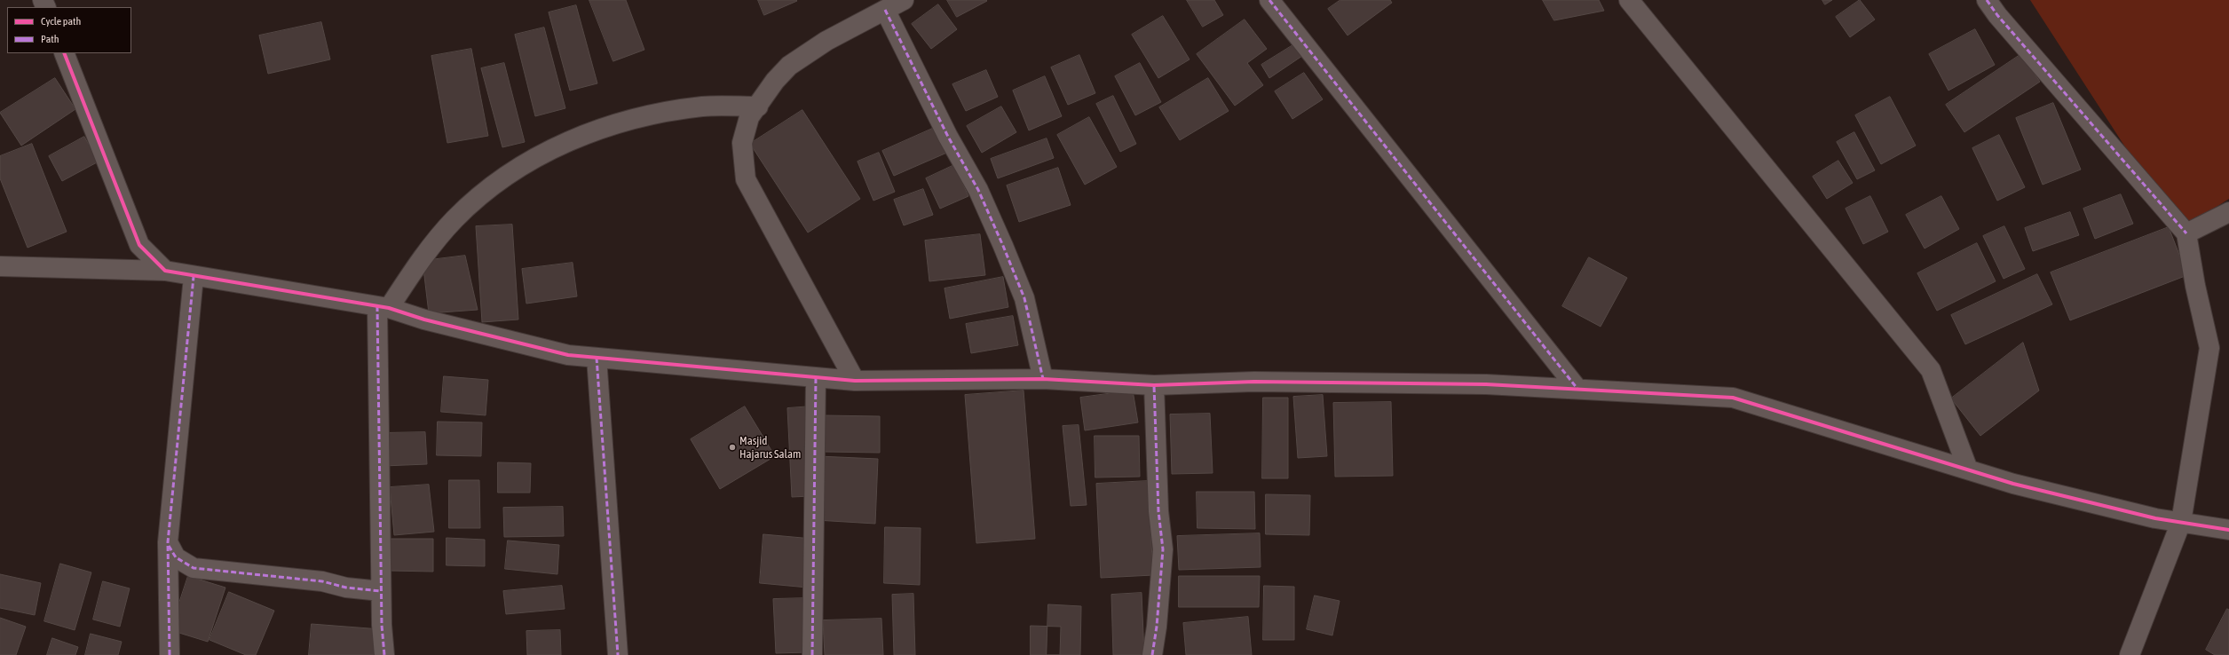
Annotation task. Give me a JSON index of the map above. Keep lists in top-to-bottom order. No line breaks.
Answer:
{"places":["Masjid Hajarus Salam"],"legend":["Cycle path","Path"]}
